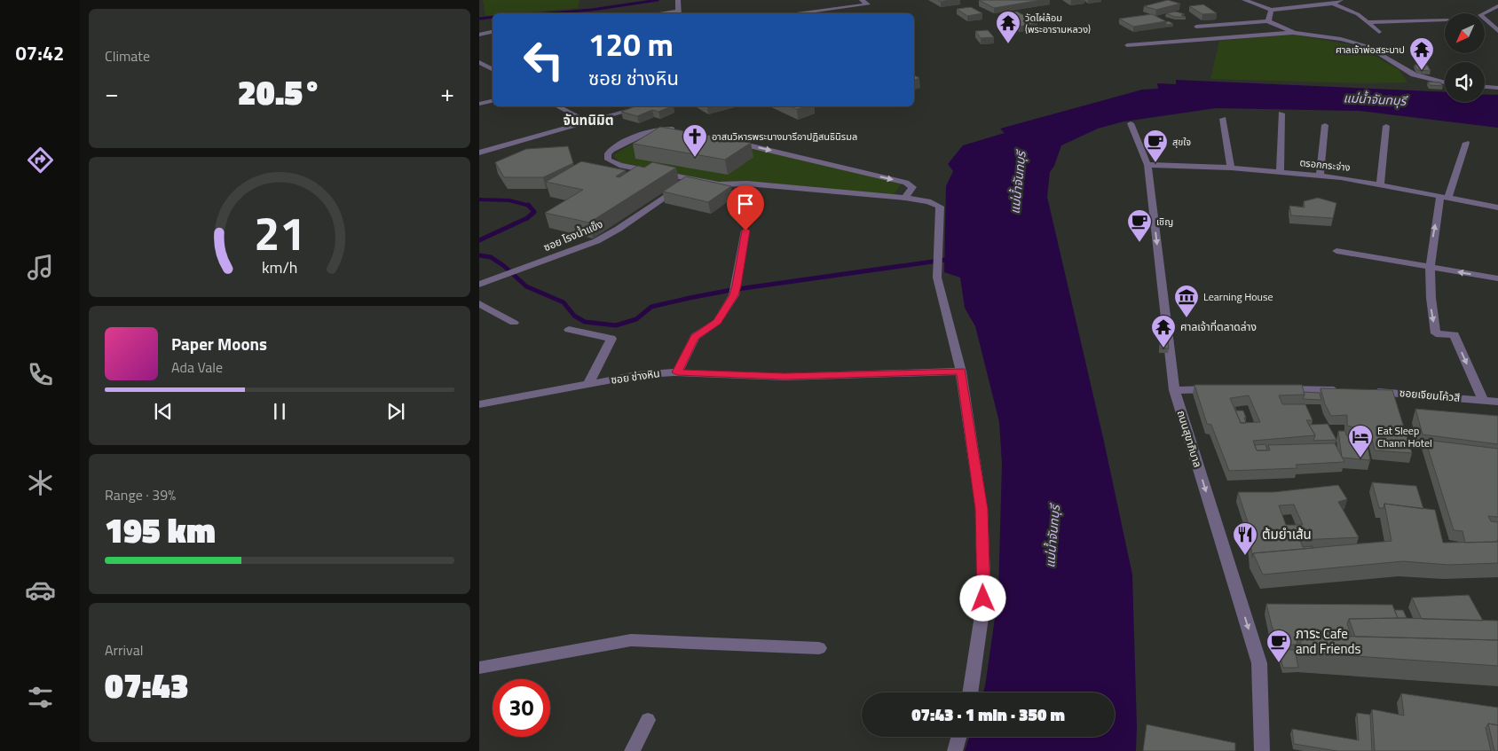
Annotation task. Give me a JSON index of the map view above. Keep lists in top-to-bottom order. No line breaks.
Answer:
{"streets":{"street":["ตรอกกระจ่าง","ซอย โรงน้ำแข็ง","ซอย ช่างหิน","ซอยเจียมโค้วสี","ถนนสุขาภิบาล"]},"crossings":[["ตรอกกระจ่าง","ถนนสุขาภิบาล"]],"one_way":["ถนนสุขาภิบาล"],"districts":["จันทนิมิต"],"water":["แม่น้ำจันทบุรี"],"places":{"temple":["วัดไผ่ล้อม (พระอารามหลวง)","ศาลเจ้าพ่อสระบาป","ศาลเจ้าที่ตลาดล่าง"],"church":["อาสนวิหารพระนางมารีอาปฏิสนธินิรมล"],"cafe":["สุขใจ","เชิญ","ภาระ Cafe and Friends"],"museum":["Learning House"],"hotel":["Eat Sleep Chann Hotel"],"restaurant":["ต้มยำเส้น"]},"north":"bottom left","page":{"tabs":"07:42","tile":["Climate",["Range · 39%","195 km"],["Arrival","07:43"]],"turn":["120 m","ซอย ช่างหิน"],"heat":["−","20.5°","+"],"song":["Paper Moons","Ada Vale"],"limit":"30","trip":"07:43 · 1 min · 350 m","gauge":["21","km/h"]}}
